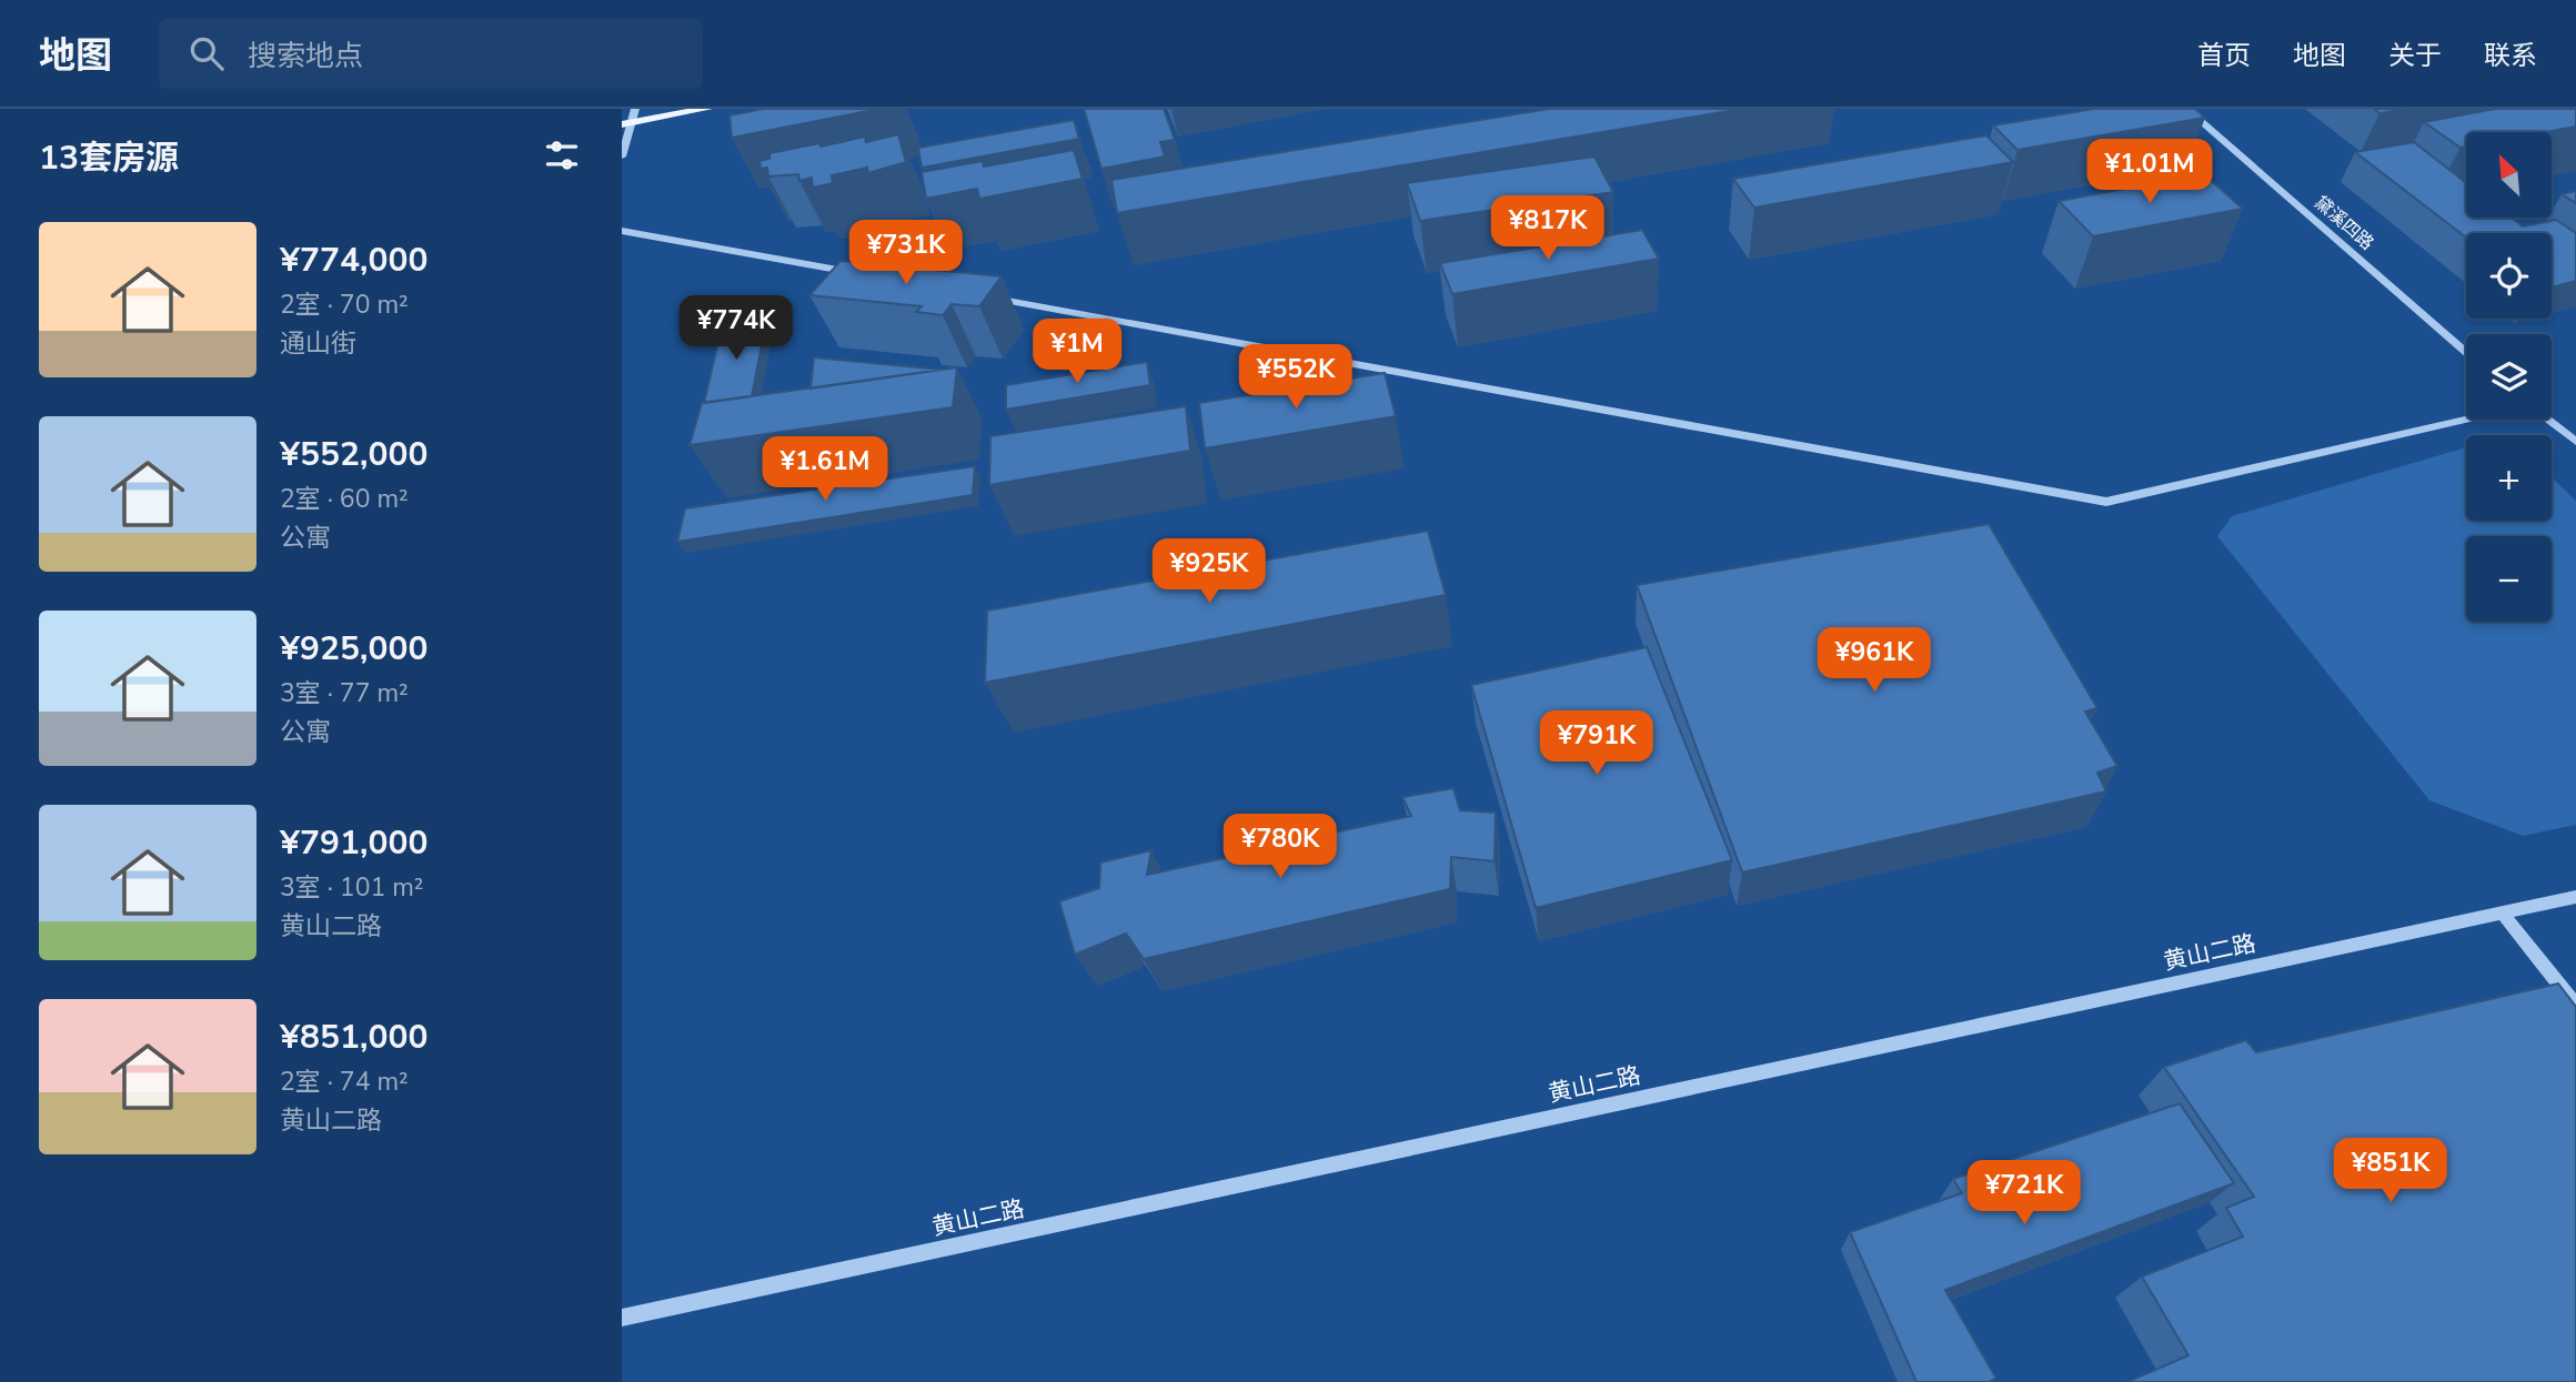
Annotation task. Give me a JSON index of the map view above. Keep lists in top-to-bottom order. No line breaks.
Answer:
{"streets":{"street":["黛溪四路","黄山二路"]},"north":"top left","page":{"header":"地图","search":"搜索地点","nav":["首页","地图","关于","联系"],"heading":"13套房源","map_buttons":["+","−"],"price":["¥1.01M","¥817K","¥731K","¥774K","¥1M","¥552K","¥1.61M","¥925K","¥961K","¥791K","¥780K","¥851K","¥721K"],"list":[{"name":"¥774,000","note":"2室 · 70 m² · 通山街"},{"name":"¥552,000","note":"2室 · 60 m² · 公寓"},{"name":"¥925,000","note":"3室 · 77 m² · 公寓"},{"name":"¥791,000","note":"3室 · 101 m² · 黄山二路"},{"name":"¥851,000","note":"2室 · 74 m² · 黄山二路"}]}}
